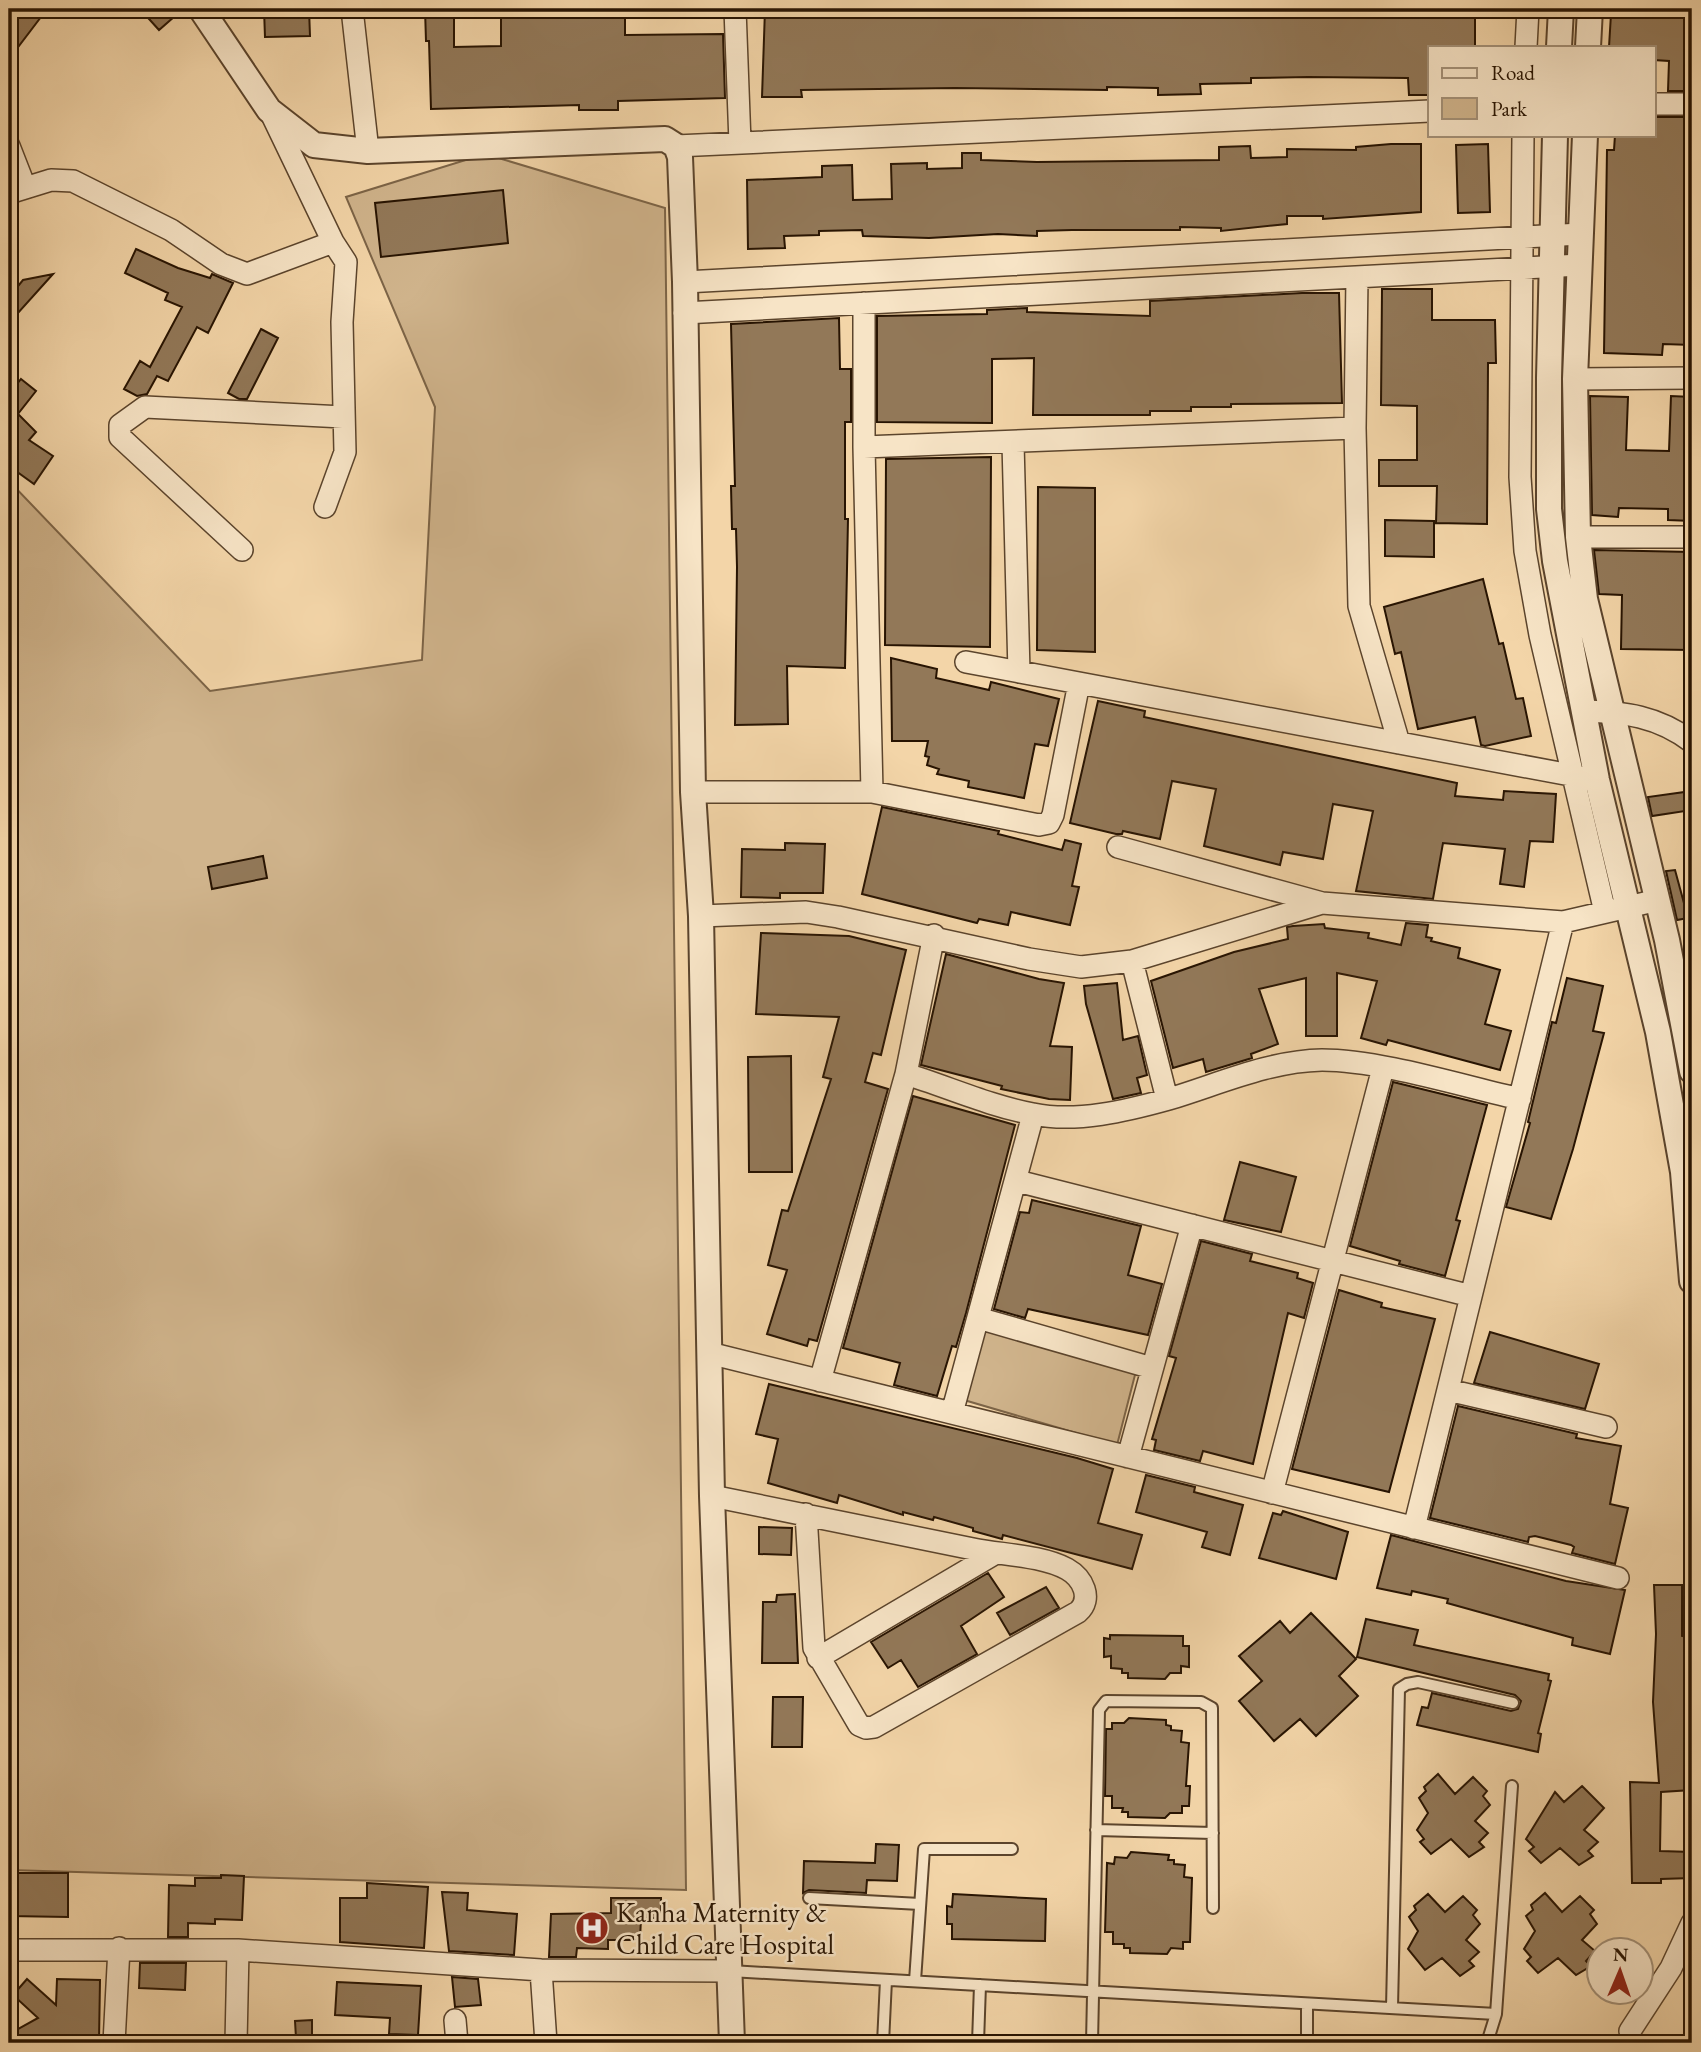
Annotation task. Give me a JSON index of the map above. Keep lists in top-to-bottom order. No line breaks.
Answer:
{"places":{"hospital":["Kanha Maternity & Child Care Hospital"]},"legend":["Road","Park"],"north":"top"}
